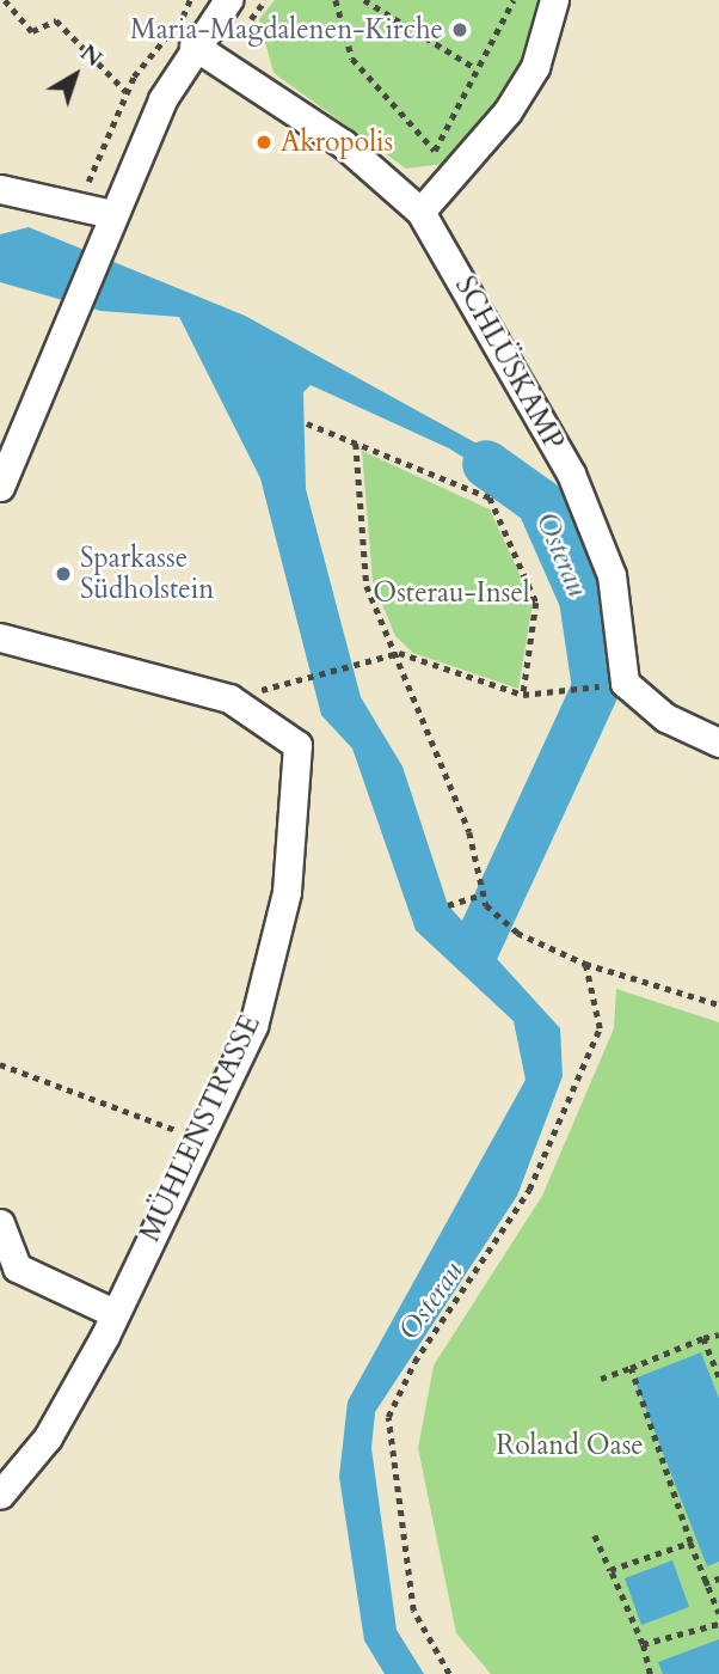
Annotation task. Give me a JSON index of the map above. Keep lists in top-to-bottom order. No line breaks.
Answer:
{"streets":{"street":["SCHLÜSKAMP","MÜHLENSTRASSE"]},"water":["Osterau"],"parks":["Osterau-Insel","Roland Oase"],"places":["Maria-Magdalenen-Kirche","Akropolis","Sparkasse Südholstein"],"north":"top right"}
